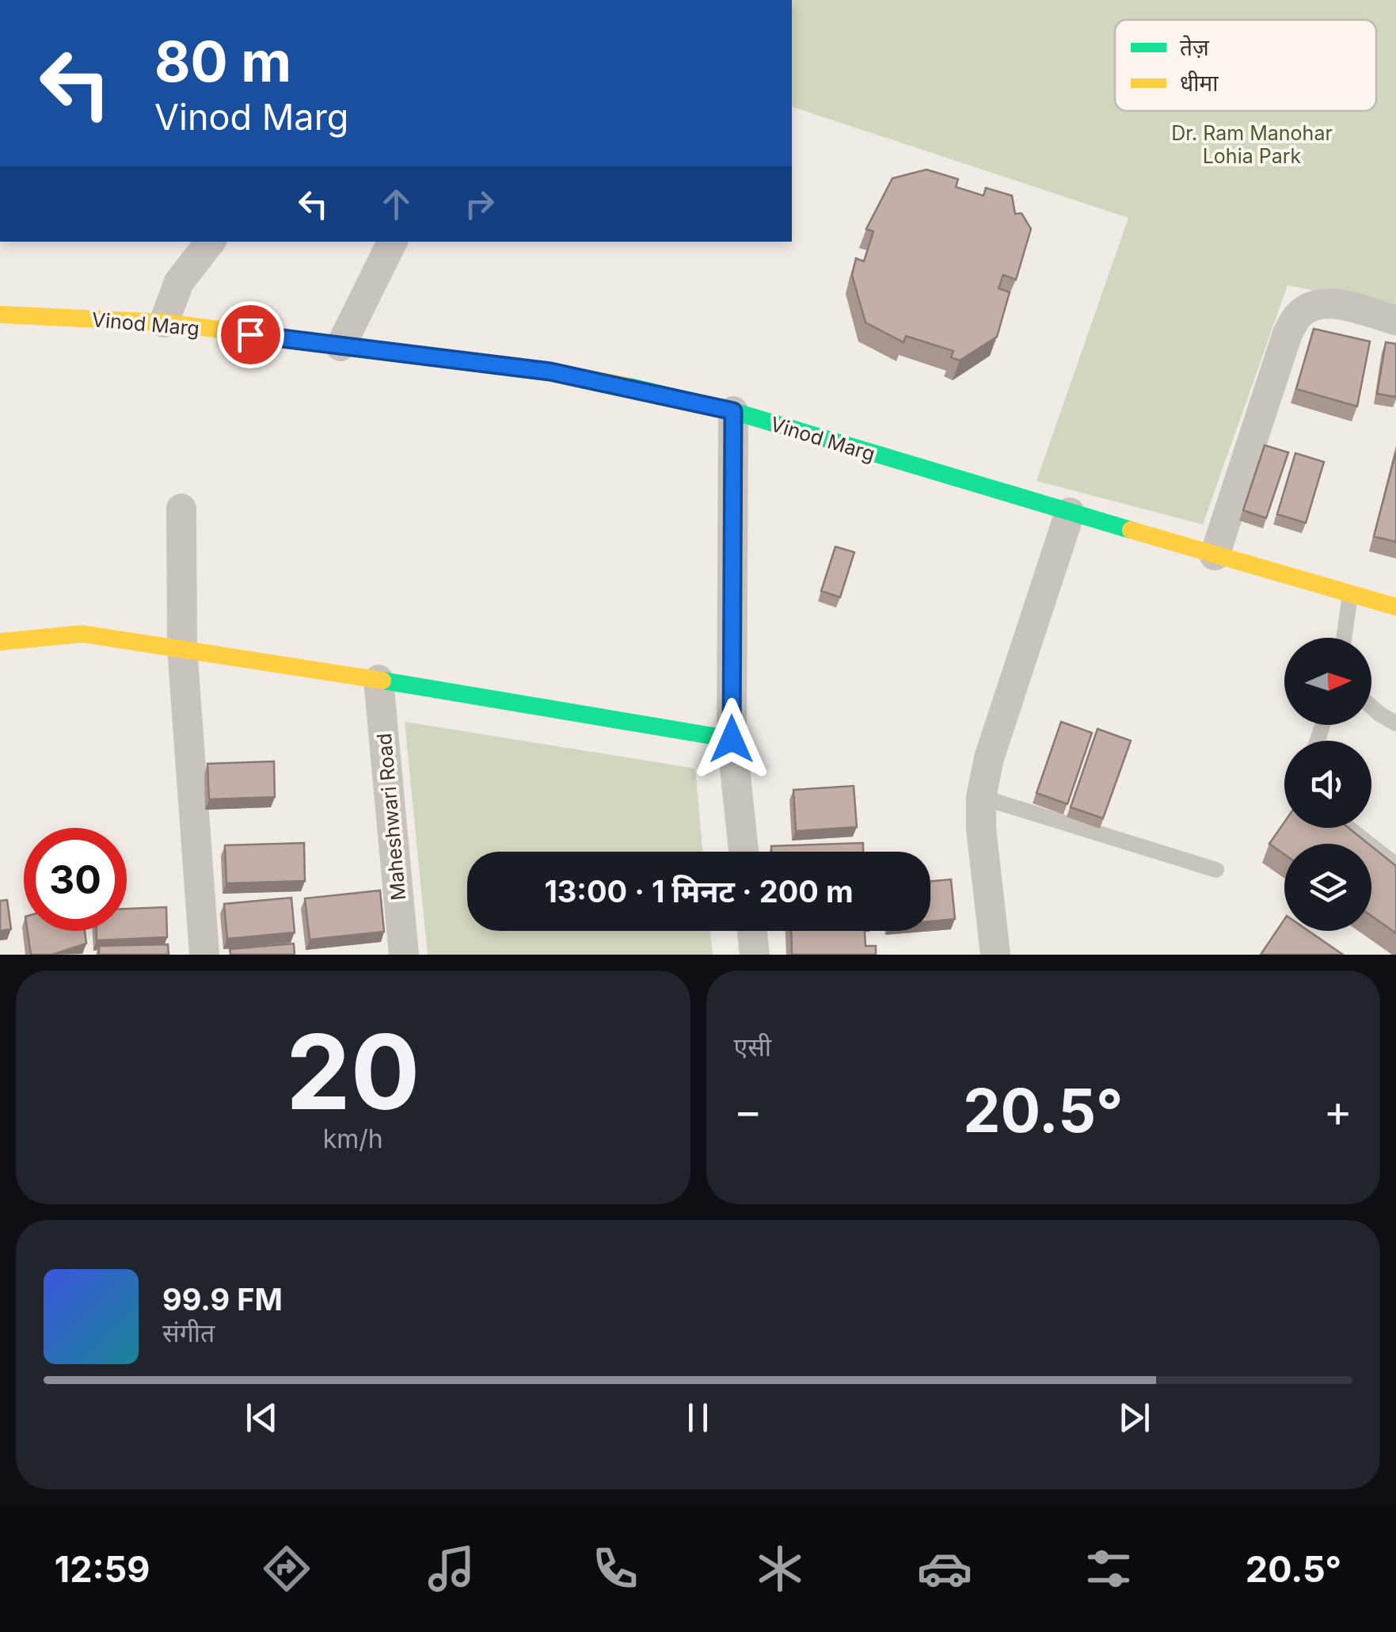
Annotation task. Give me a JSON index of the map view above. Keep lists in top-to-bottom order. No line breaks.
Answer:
{"streets":{"street":["Vinod Marg","Maheshwari Road"]},"parks":["Dr. Ram Manohar Lohia Park"],"legend":["तेज़","धीमा"],"north":"right","page":{"turn":["80 m","Vinod Marg"],"limit":"30","trip":"13:00 · 1 मिनट · 200 m","tile":[["20","km/h"],"एसी"],"heat":["−","20.5°","+"],"song":["99.9 FM","संगीत"],"tabs":["12:59","20.5°"]}}
